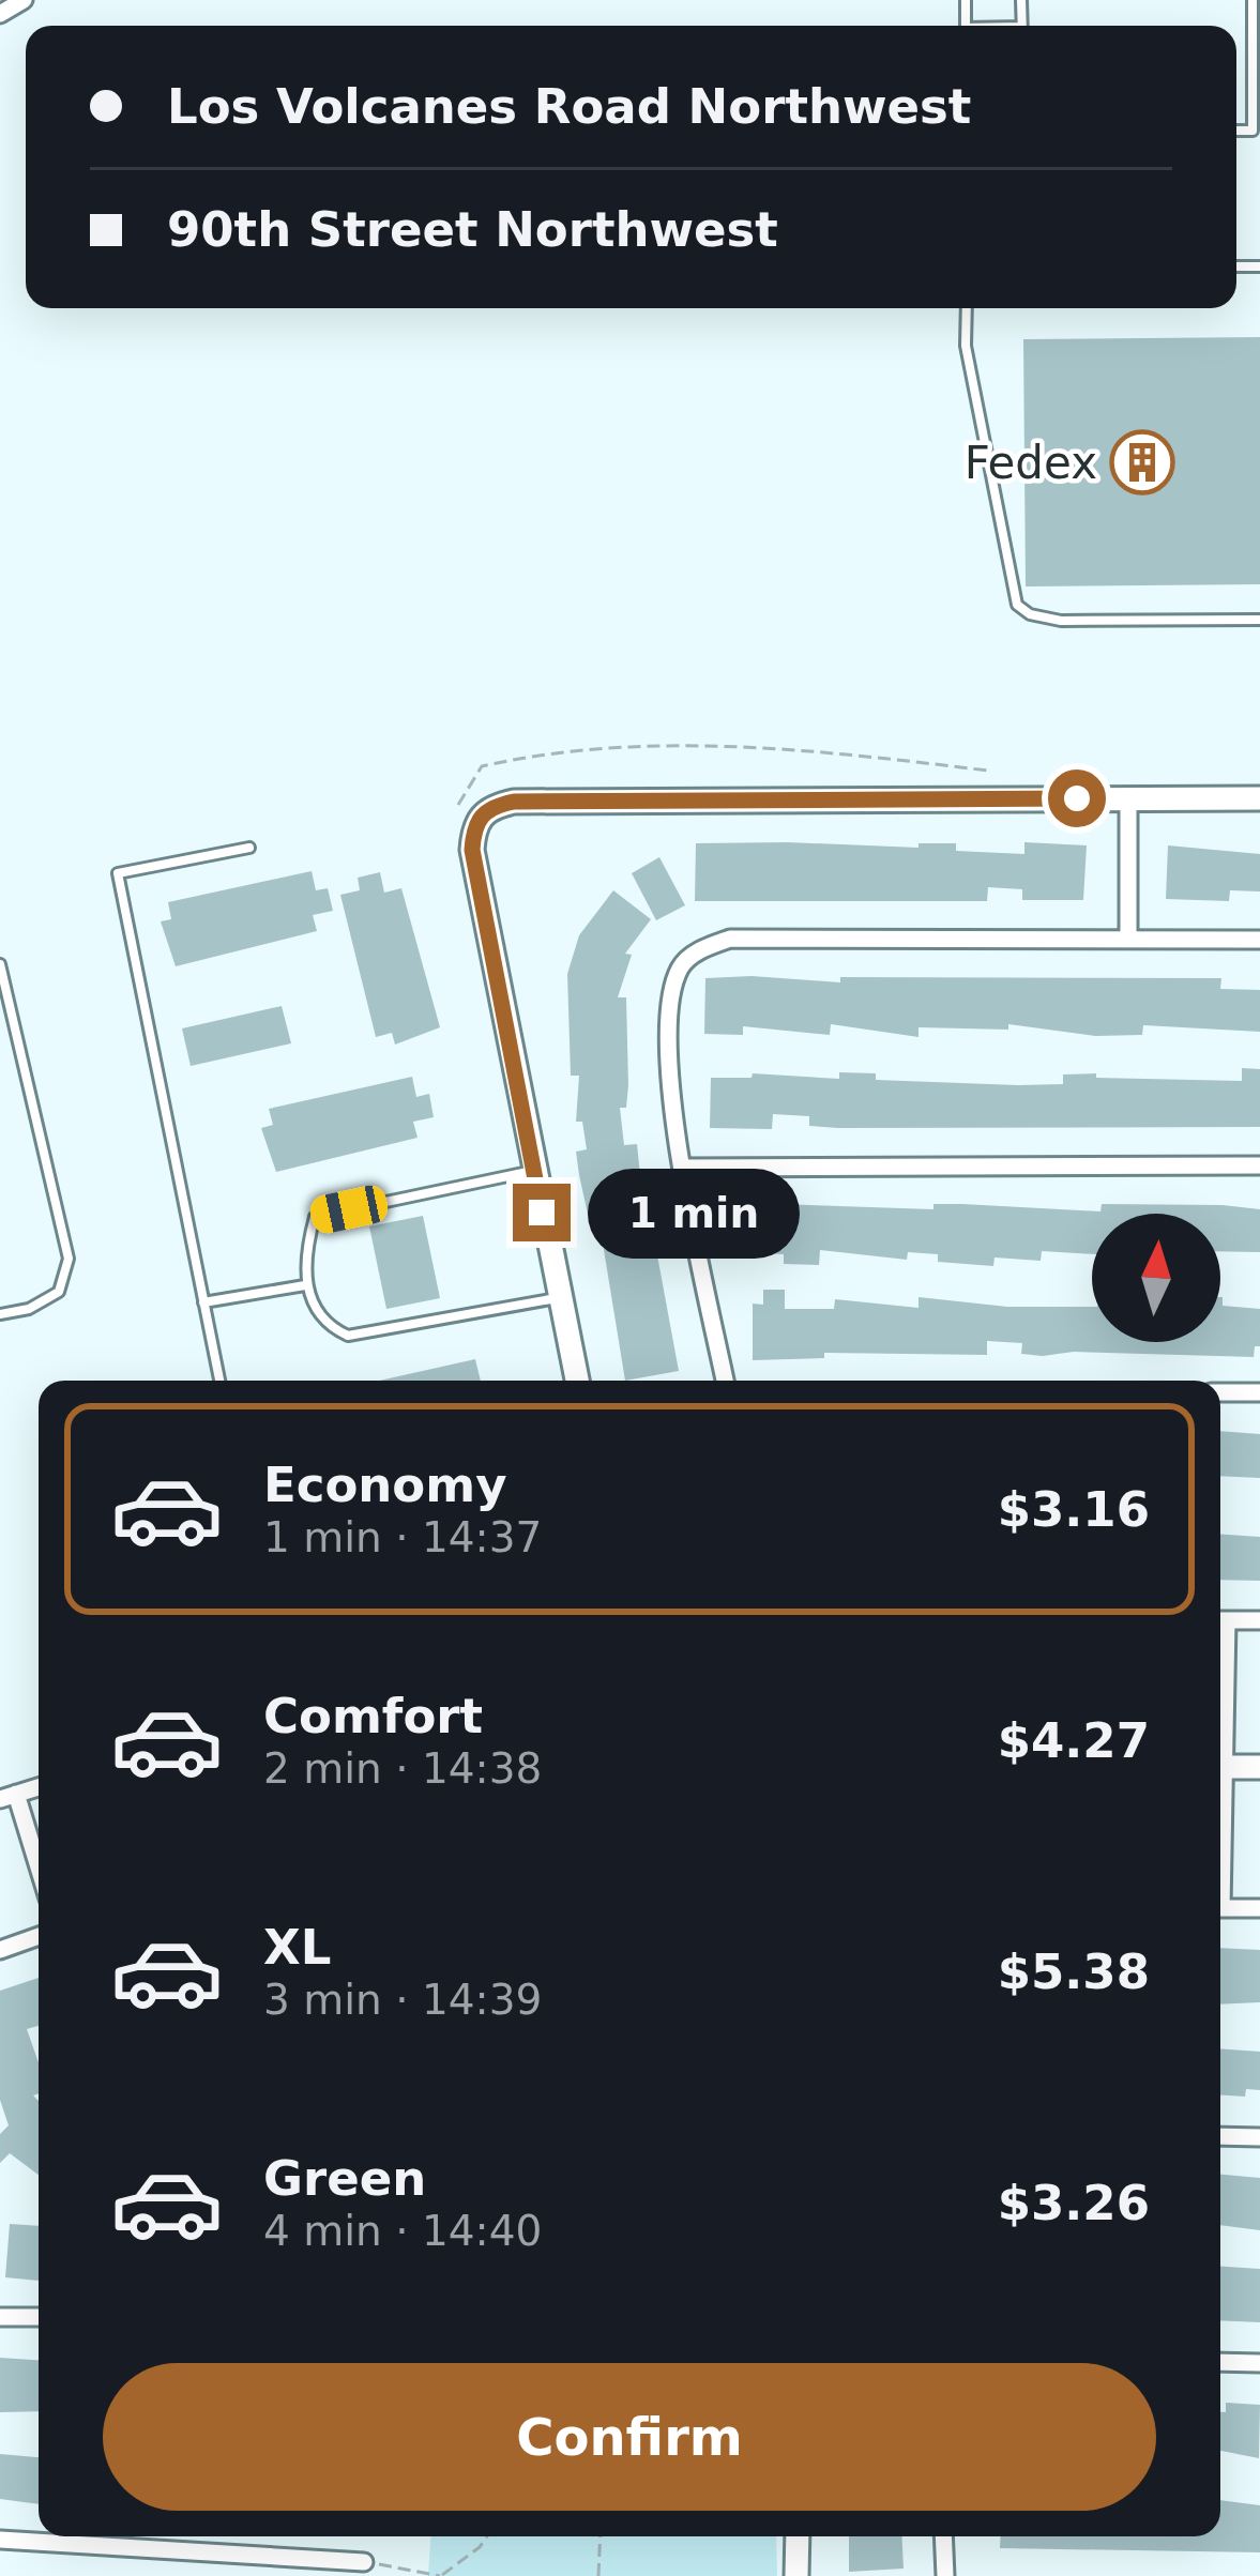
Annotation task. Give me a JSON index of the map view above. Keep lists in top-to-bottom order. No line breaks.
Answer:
{"places":{"building":["Fedex"]},"north":"top","page":{"banner":["Los Volcanes Road Northwest","90th Street Northwest"],"bubble":"1 min","list":[{"name":"Economy","note":"1 min · 14:37","value":"$3.16"},{"name":"Comfort","note":"2 min · 14:38","value":"$4.27"},{"name":"XL","note":"3 min · 14:39","value":"$5.38"},{"name":"Green","note":"4 min · 14:40","value":"$3.26"}],"buttons":"Confirm"}}
